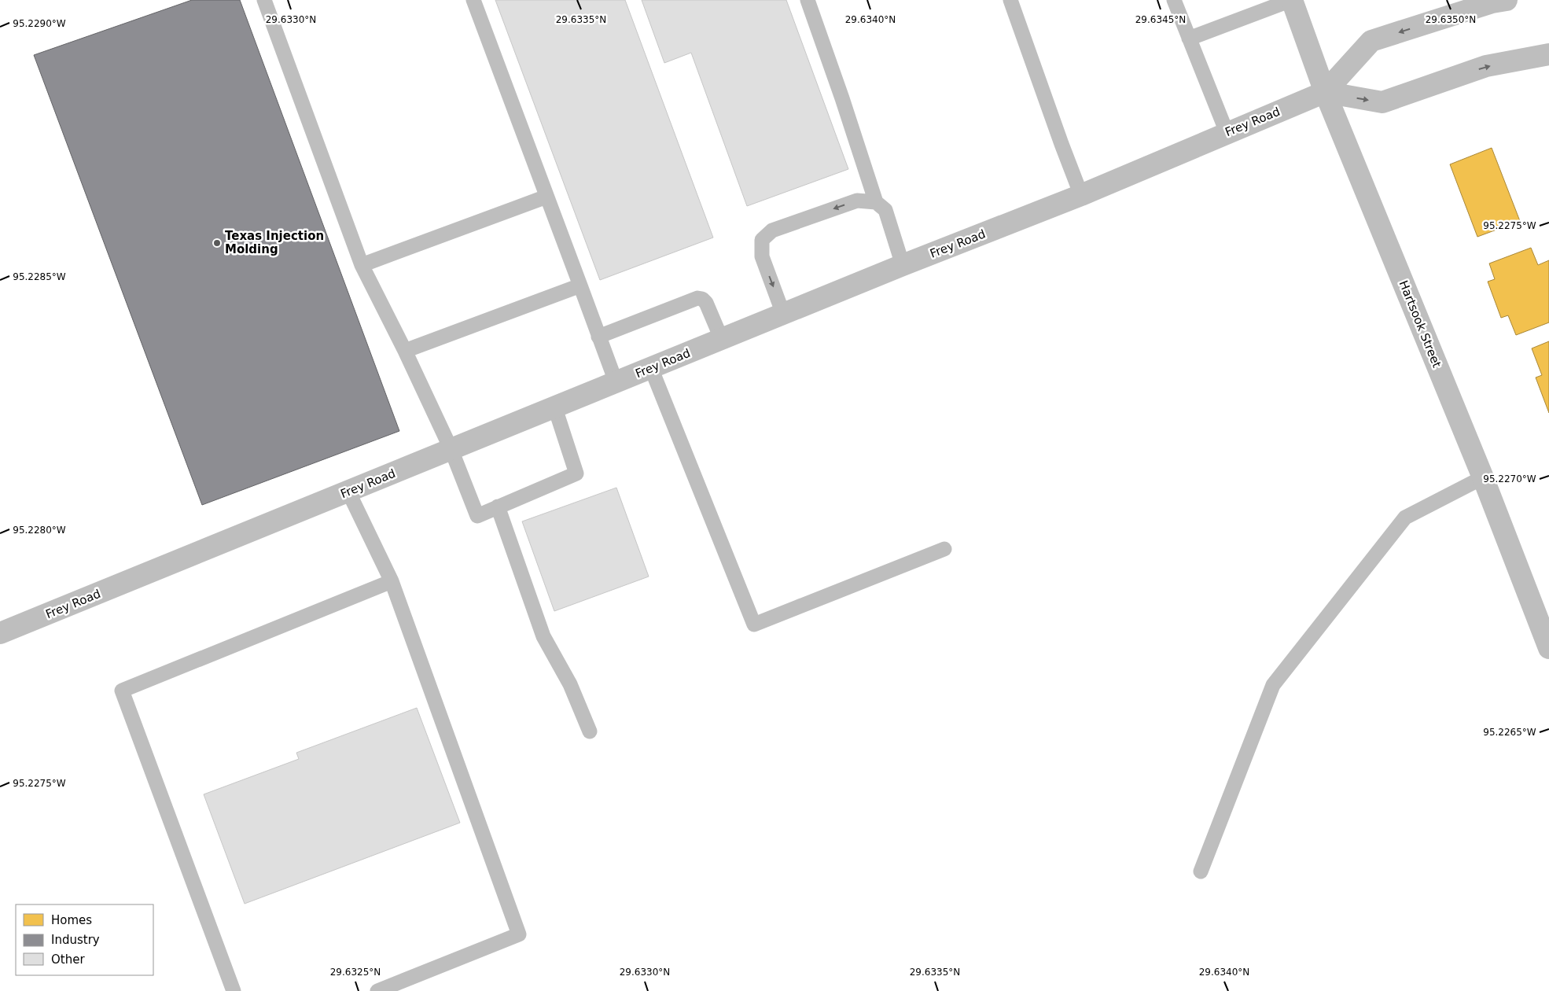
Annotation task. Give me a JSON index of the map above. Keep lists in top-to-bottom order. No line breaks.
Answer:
{"streets":{"street":["Frey Road","Hartsook Street"]},"crossings":[["Frey Road","Hartsook Street"]],"places":["Texas Injection Molding"],"legend":["Homes","Industry","Other"],"coordinates":["29.6330°N","29.6335°N","29.6340°N","29.6345°N","29.6350°N","95.2290°W","95.2275°W","95.2285°W","95.2270°W","95.2280°W","95.2265°W","29.6325°N"]}
